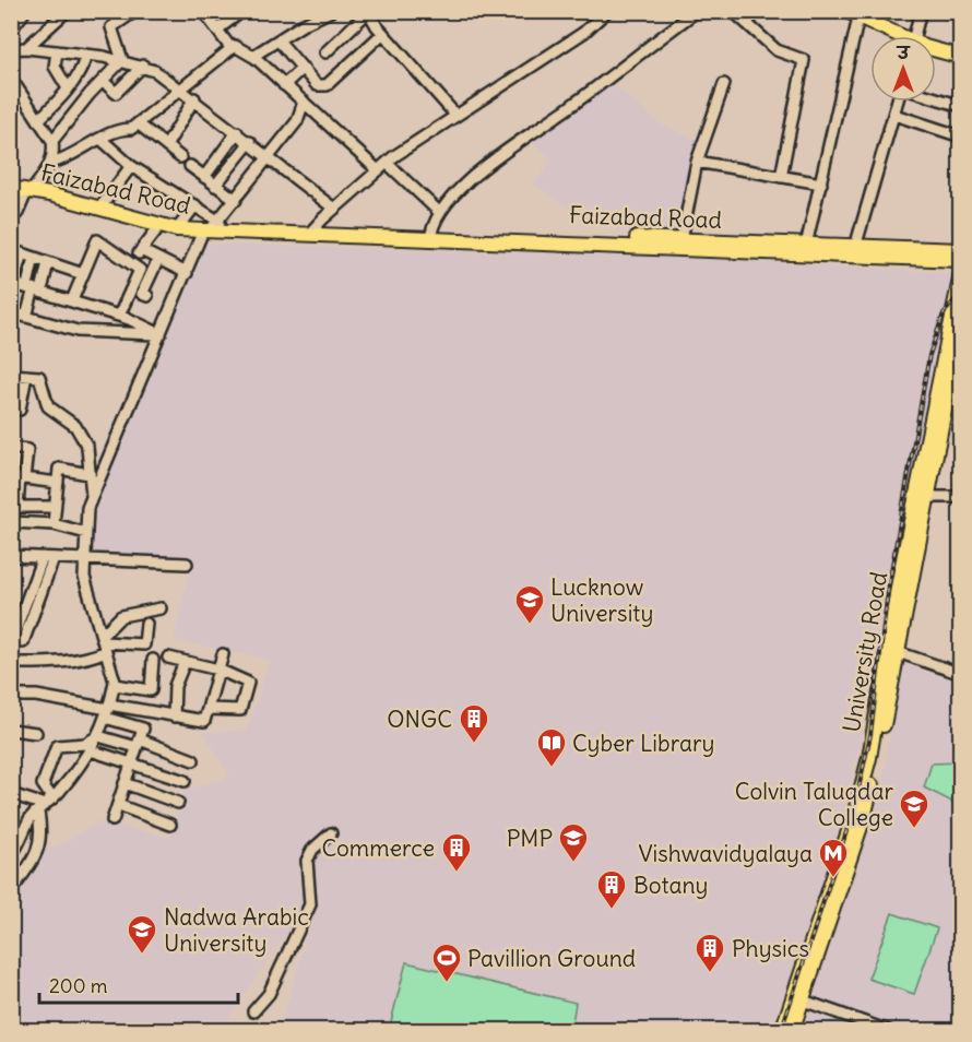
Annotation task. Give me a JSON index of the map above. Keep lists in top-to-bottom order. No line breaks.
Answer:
{"streets":{"main road":["Faizabad Road","University Road"]},"places":{"school or university":["Lucknow University","Colvin Taluqdar College","PMP","Nadwa Arabic University"],"building":["ONGC","Commerce","Botany","Physics"],"library":["Cyber Library"],"metro station":["Vishwavidyalaya"],"sports":["Pavillion Ground"]},"scale_bar":"200 m","north":"top"}
